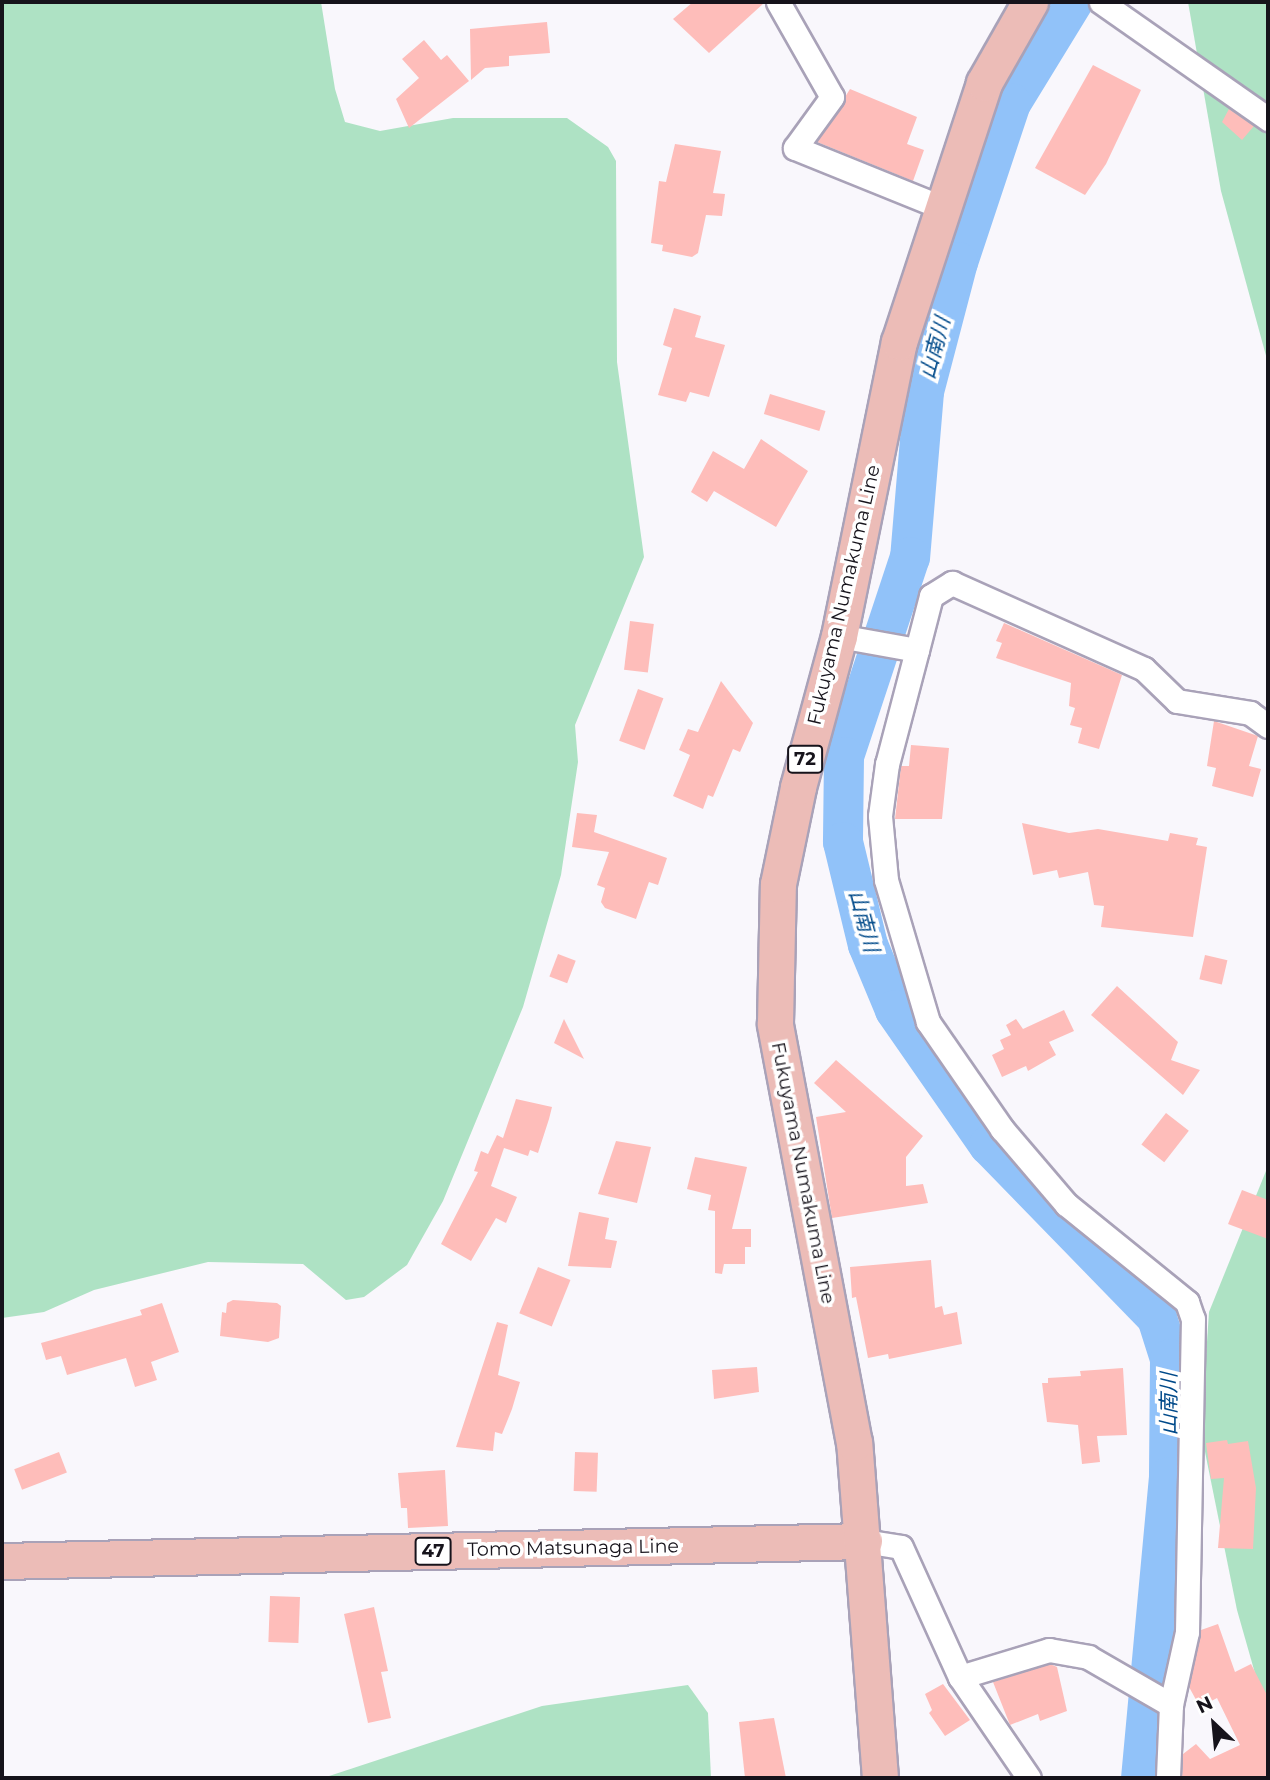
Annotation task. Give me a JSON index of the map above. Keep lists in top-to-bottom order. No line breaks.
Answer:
{"streets":{"main road":["Fukuyama Numakuma Line","72","Tomo Matsunaga Line","47"]},"crossings":[["Fukuyama Numakuma Line","Tomo Matsunaga Line"]],"water":["山南川"],"north":"top left"}
